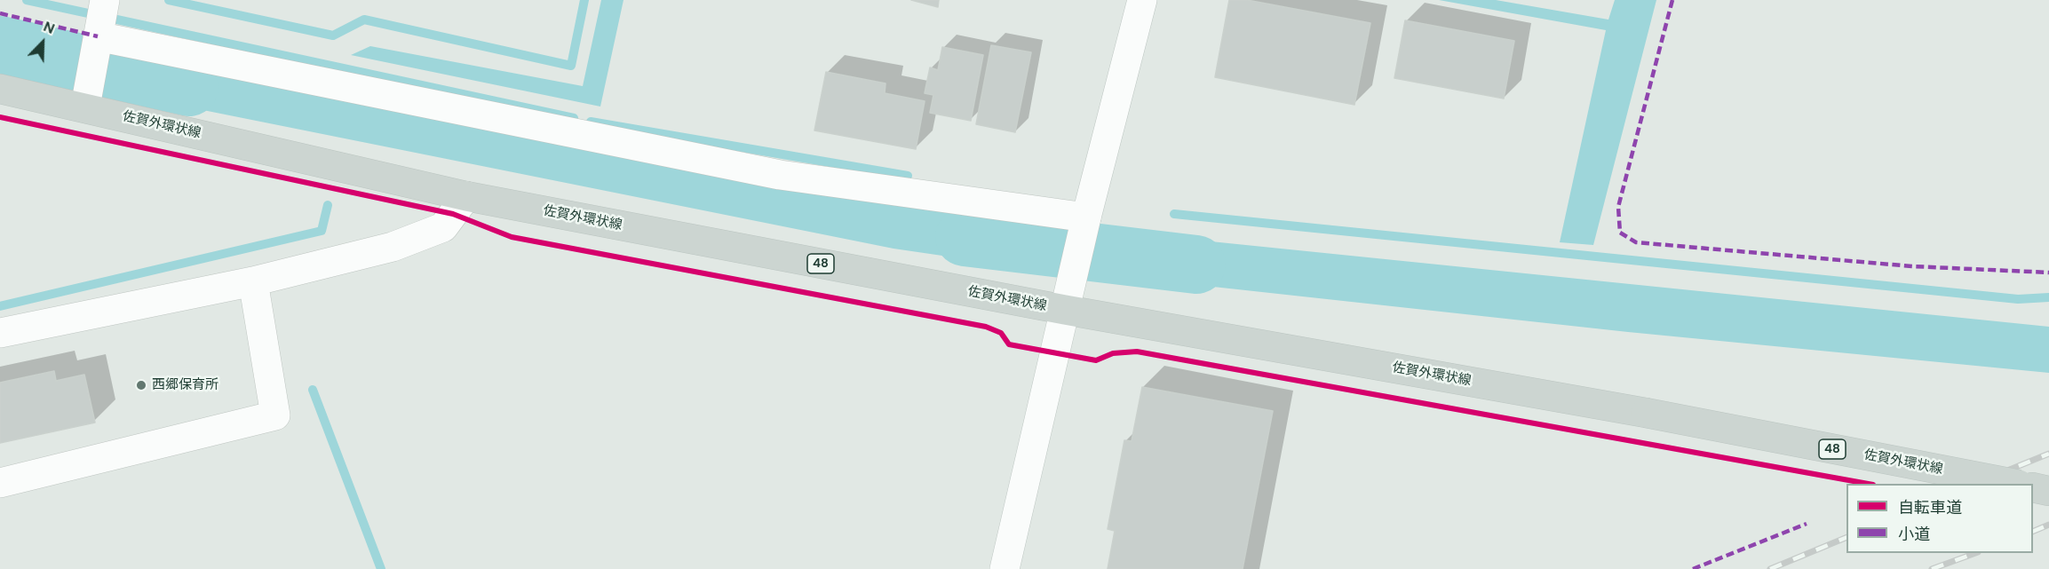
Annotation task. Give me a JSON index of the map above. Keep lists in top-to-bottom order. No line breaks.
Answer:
{"streets":{"main road":["佐賀外環状線","48"]},"places":["西郷保育所"],"legend":["自転車道","小道"],"north":"top right"}
